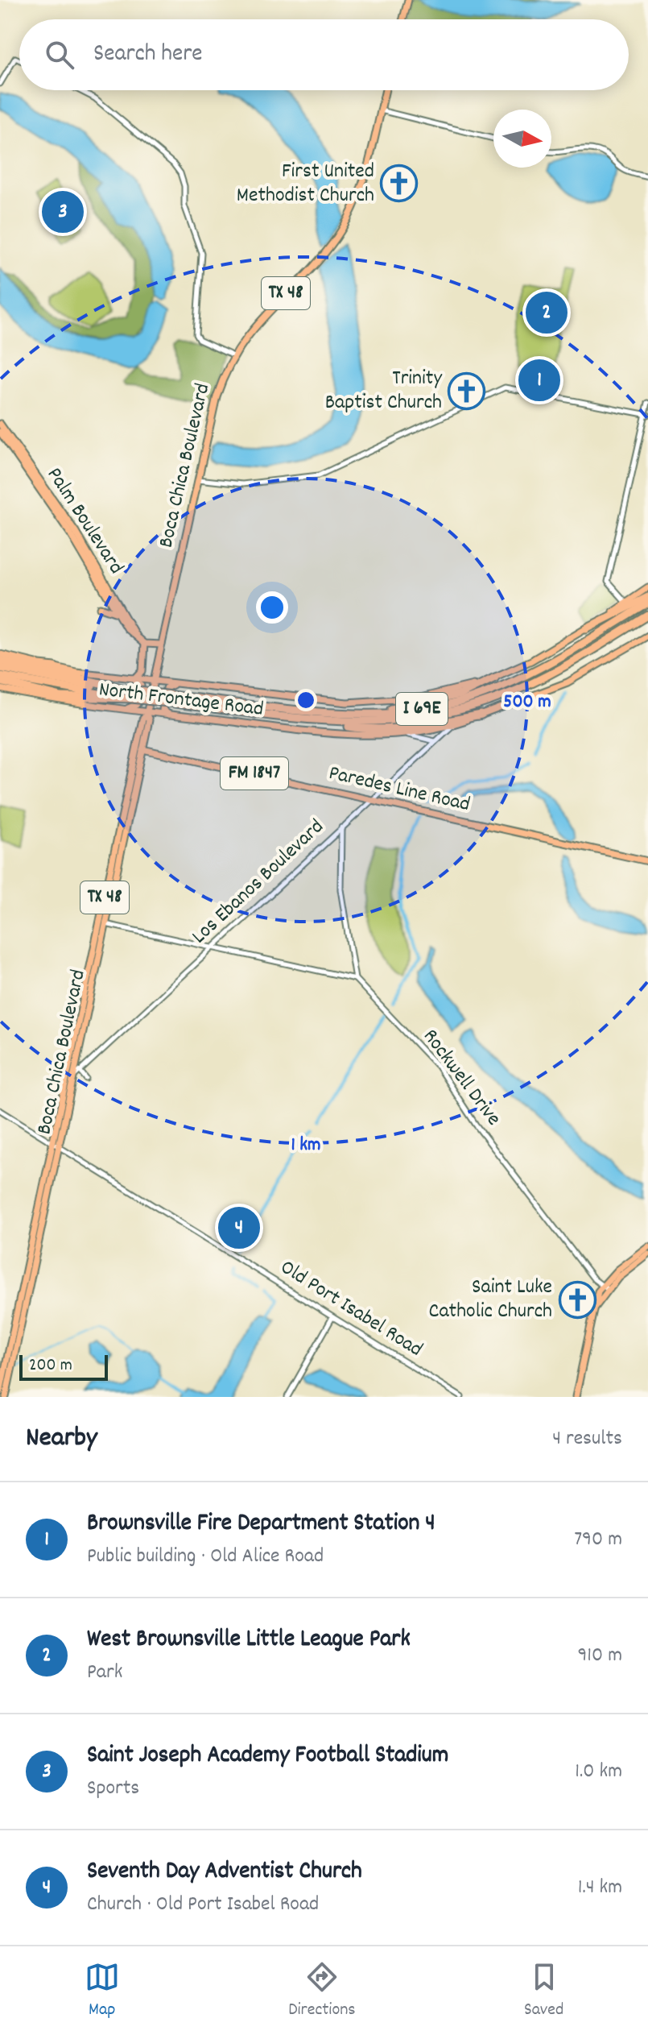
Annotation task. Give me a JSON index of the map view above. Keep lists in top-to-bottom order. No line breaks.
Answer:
{"streets":{"highway":["I 69E"],"main road":["TX 48","Boca Chica Boulevard","Palm Boulevard","North Frontage Road","FM 1847","Paredes Line Road"],"street":["Los Ebanos Boulevard","Rockwell Drive","Old Port Isabel Road"]},"crossings":[["Boca Chica Boulevard","Palm Boulevard"],["Boca Chica Boulevard","North Frontage Road"],["Boca Chica Boulevard","Paredes Line Road"],["Boca Chica Boulevard","Los Ebanos Boulevard"],["Boca Chica Boulevard","Old Port Isabel Road"],["North Frontage Road","Los Ebanos Boulevard"],["Paredes Line Road","Los Ebanos Boulevard"]],"places":{"church":["First United Methodist Church","Trinity Baptist Church","Saint Luke Catholic Church"]},"scale_bar":"200 m","north":"right","page":{"search":"Search here","pins":["3","2","1","4"],"scale":"200 m","heading":["Nearby","4 results"],"list":[{"mark":"1","name":"Brownsville Fire Department Station 4","note":"Public building · Old Alice Road","value":"790 m"},{"mark":"2","name":"West Brownsville Little League Park","note":"Park","value":"910 m"},{"mark":"3","name":"Saint Joseph Academy Football Stadium","note":"Sports","value":"1.0 km"},{"mark":"4","name":"Seventh Day Adventist Church","note":"Church · Old Port Isabel Road","value":"1.4 km"}],"nav":["Map","Directions","Saved"]},"rings":["500 m","1 km"]}
